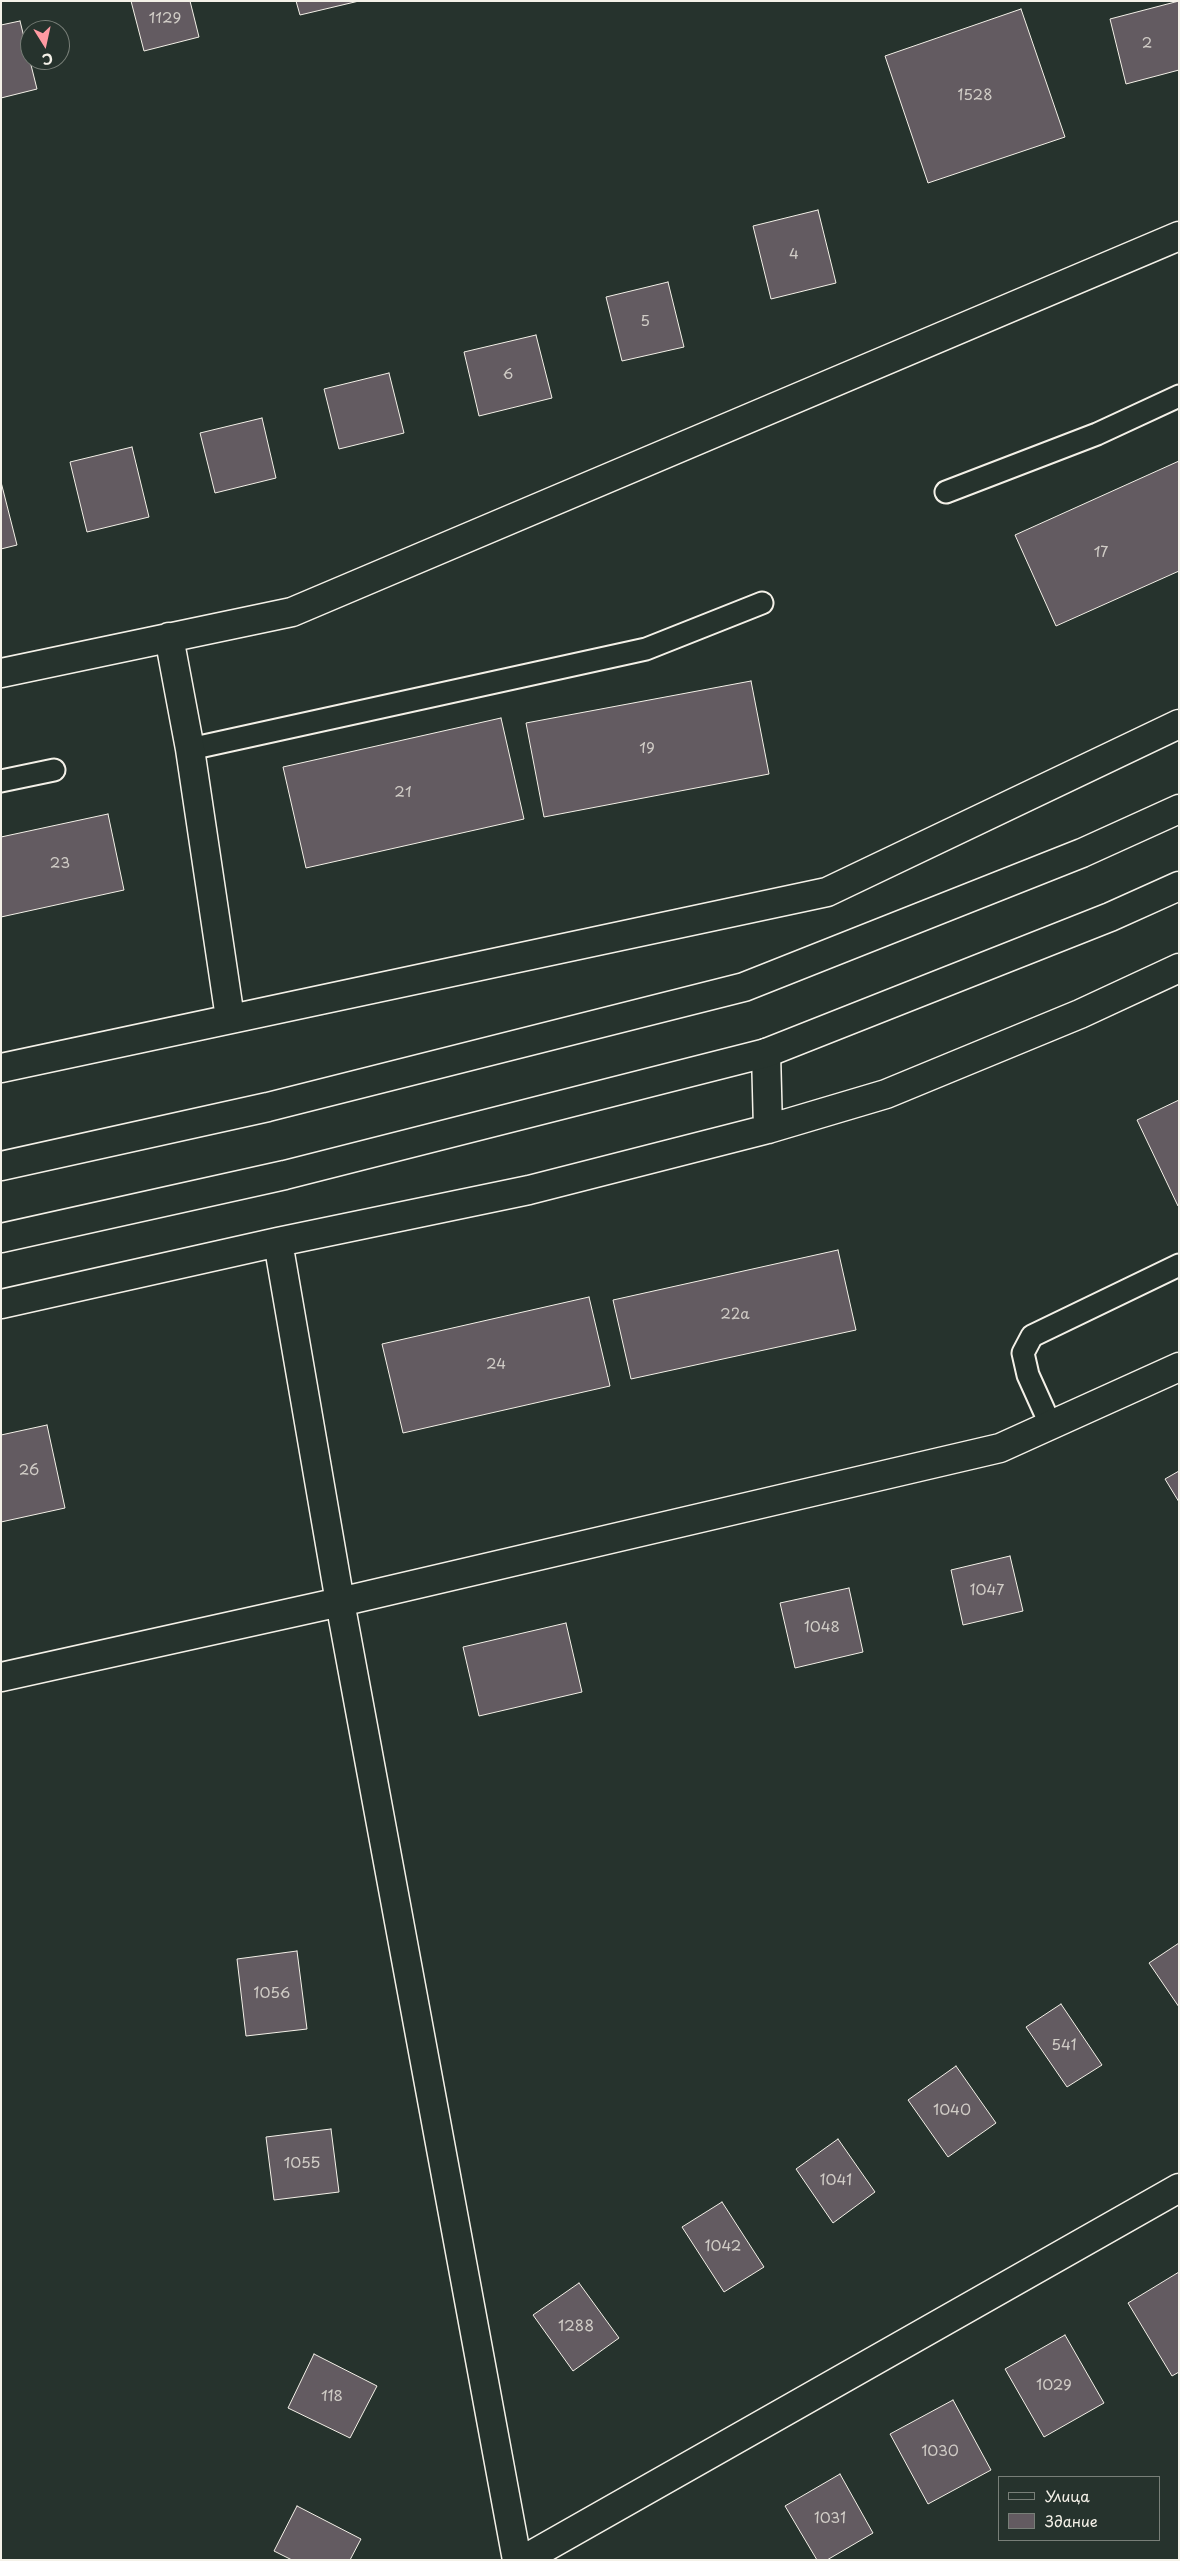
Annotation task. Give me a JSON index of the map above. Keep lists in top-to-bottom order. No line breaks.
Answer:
{"house_numbers":["1129","2","1528","4","5","6","17","19","21","23","22а","24","26","1047","1048","1056","541","1040","1055","1041","1042","1288","1029","118","1030","1031"],"legend":["Улица","Здание"],"north":"bottom"}
